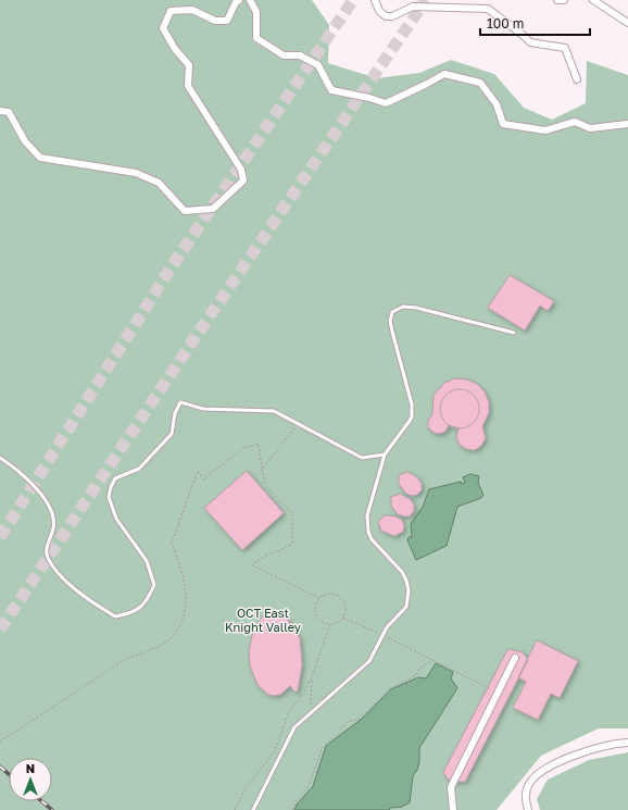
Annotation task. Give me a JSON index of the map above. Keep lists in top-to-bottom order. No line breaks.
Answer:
{"parks":["OCT East Knight Valley"],"scale_bar":"100 m","north":"top"}
